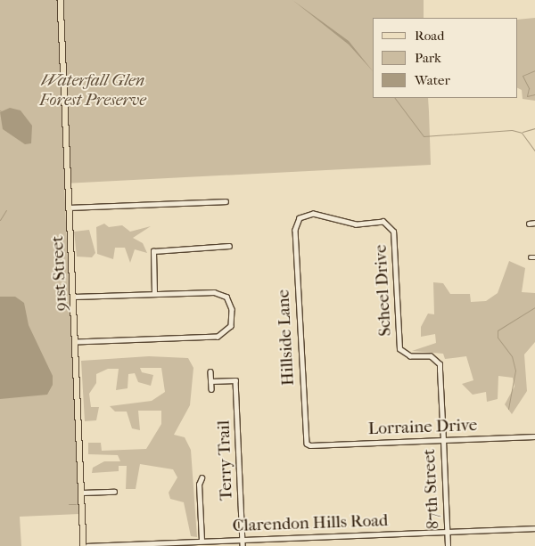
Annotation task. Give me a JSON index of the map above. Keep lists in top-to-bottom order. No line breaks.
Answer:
{"streets":{"main road":["91st Street"],"street":["Scheel Drive","Hillside Lane","Lorraine Drive","Terry Trail","87th Street","Clarendon Hills Road"]},"crossings":[["91st Street","Clarendon Hills Road"],["Scheel Drive","Hillside Lane"],["Scheel Drive","87th Street"],["Hillside Lane","Lorraine Drive"],["Lorraine Drive","87th Street"],["Terry Trail","Clarendon Hills Road"],["87th Street","Clarendon Hills Road"]],"parks":["Waterfall Glen Forest Preserve"],"legend":["Road","Park","Water"]}
